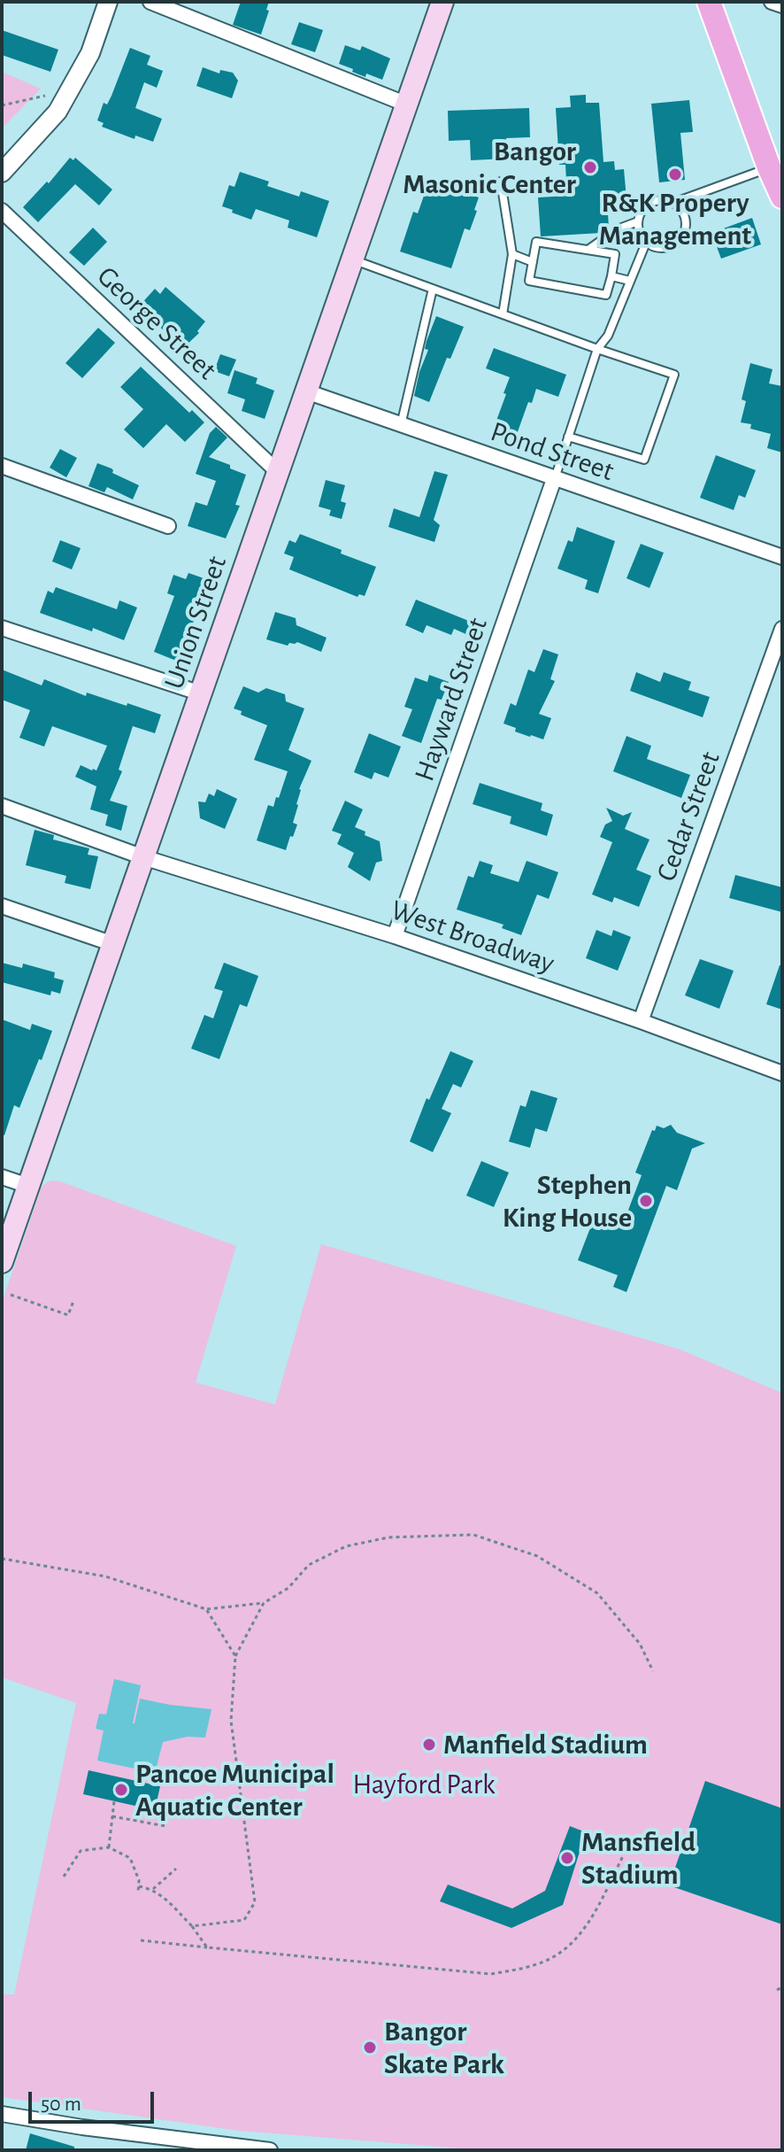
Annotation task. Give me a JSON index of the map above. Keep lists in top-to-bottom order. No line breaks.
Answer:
{"streets":{"main road":["Union Street"],"street":["George Street","Pond Street","Hayward Street","Cedar Street","West Broadway"]},"crossings":[["George Street","Union Street"],["Pond Street","Union Street"],["Pond Street","Hayward Street"],["Union Street","West Broadway"],["Hayward Street","West Broadway"],["Cedar Street","West Broadway"]],"parks":["Hayford Park"],"places":["Bangor Masonic Center","R&K Propery Management","Stephen King House","Manfield Stadium","Pancoe Municipal Aquatic Center","Mansfield Stadium","Bangor Skate Park"],"scale_bar":"50 m"}
